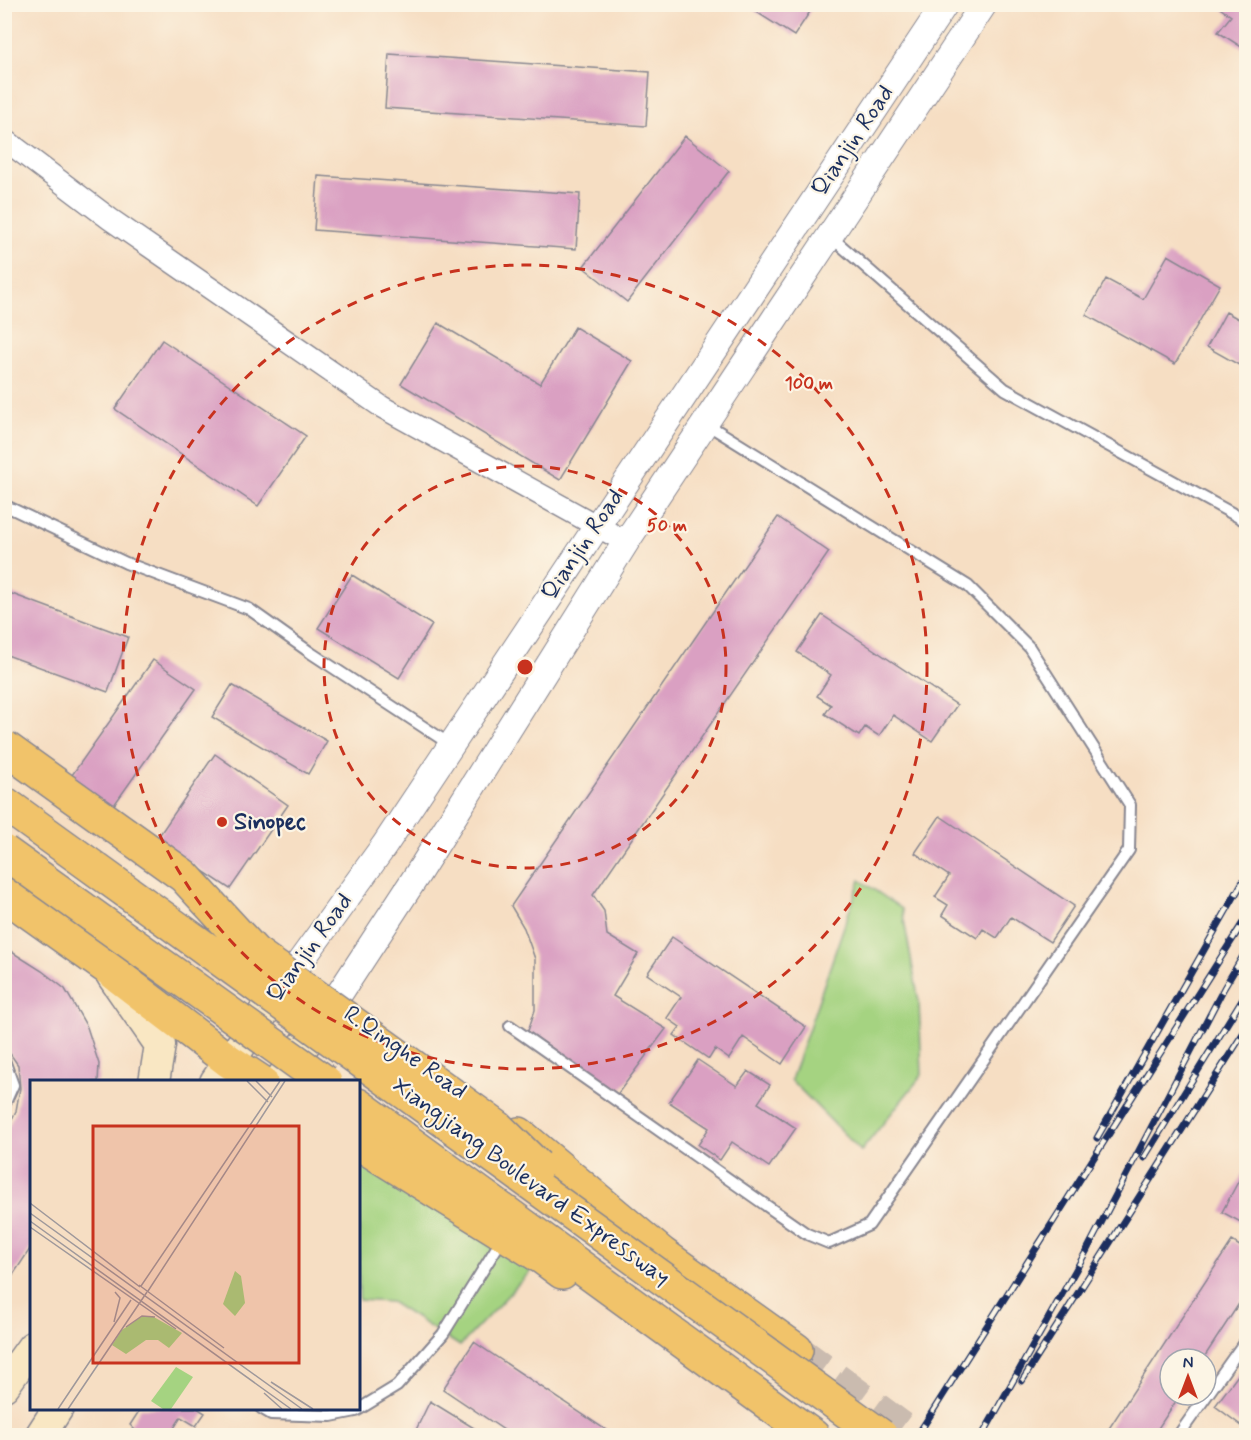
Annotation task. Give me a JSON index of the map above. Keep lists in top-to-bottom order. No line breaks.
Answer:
{"streets":{"main road":["Qianjin Road","R.Qinghe Road","Xiangjiang Boulevard Expressway"]},"crossings":[["Qianjin Road","R.Qinghe Road"]],"places":["Sinopec"],"north":"top","rings":["100 m","50 m"]}
